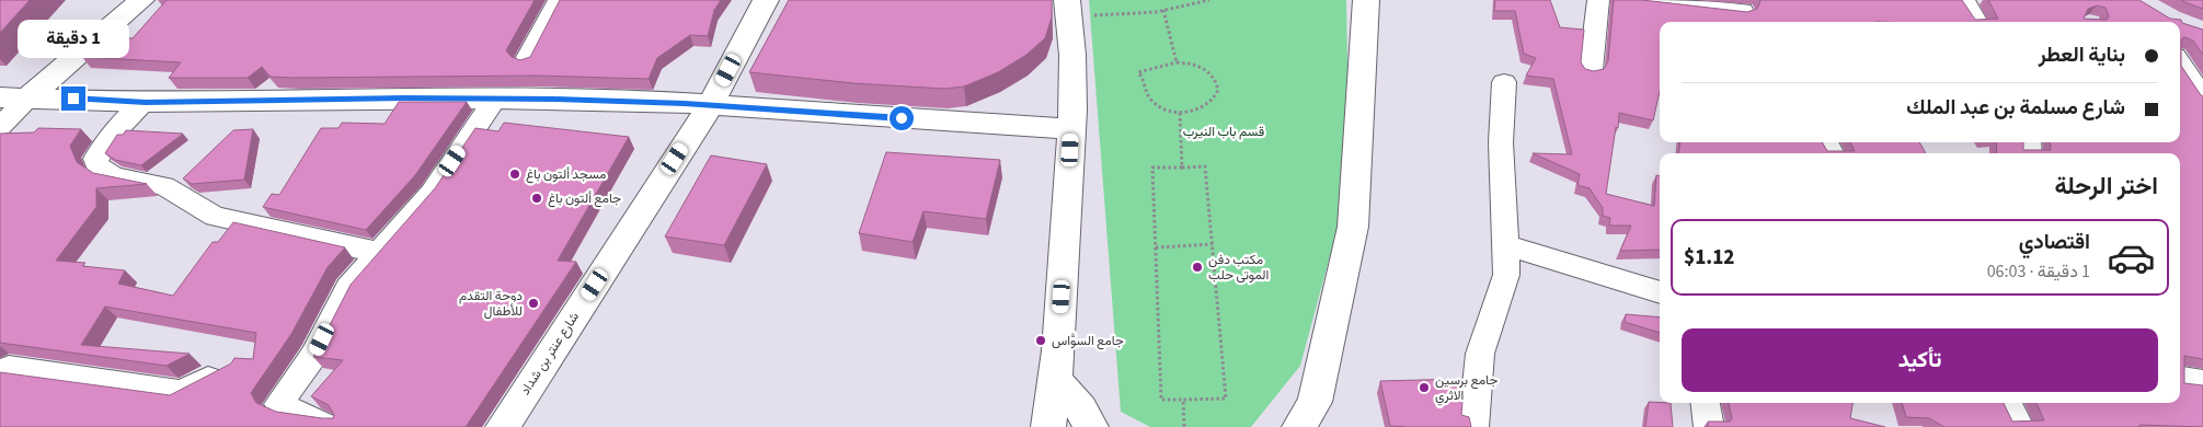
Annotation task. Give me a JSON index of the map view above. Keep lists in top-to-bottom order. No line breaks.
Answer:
{"streets":{"street":["شارع عنتر بن شداد"]},"parks":["قسم باب النيرب"],"places":["مسجد ألتون باغ","جامع ألتون باغ","مكتب دفن الموتى حلب","دوحة التقدم للأطفال","جامع السوَّاس","جامع برسين الاثري"],"page":{"bubble":"1 دقيقة","banner":["بناية العطر","شارع مسلمة بن عبد الملك"],"heading":"اختر الرحلة","list":[{"name":"اقتصادي","note":"1 دقيقة · 06:03","value":"$1.12"}],"buttons":"تأكيد"}}
